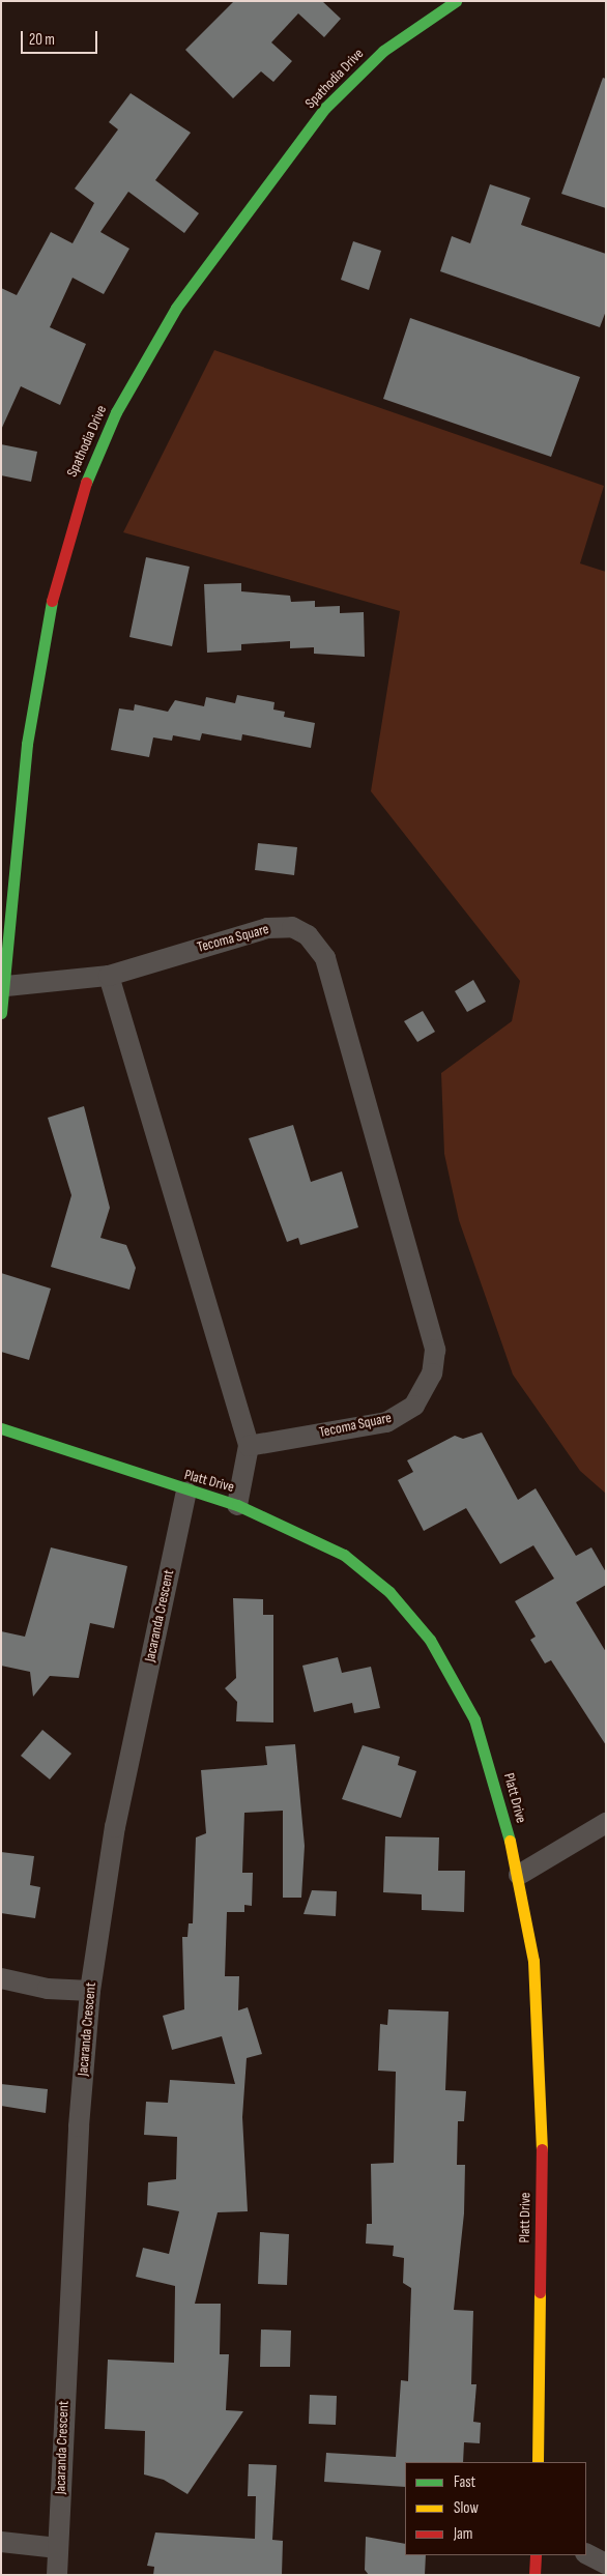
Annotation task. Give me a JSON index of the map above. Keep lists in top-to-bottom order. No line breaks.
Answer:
{"streets":{"street":["Spathodia Drive","Tecoma Square","Platt Drive","Jacaranda Crescent"]},"crossings":[["Spathodia Drive","Tecoma Square"],["Platt Drive","Jacaranda Crescent"]],"legend":["Fast","Slow","Jam"],"scale_bar":"20 m"}
